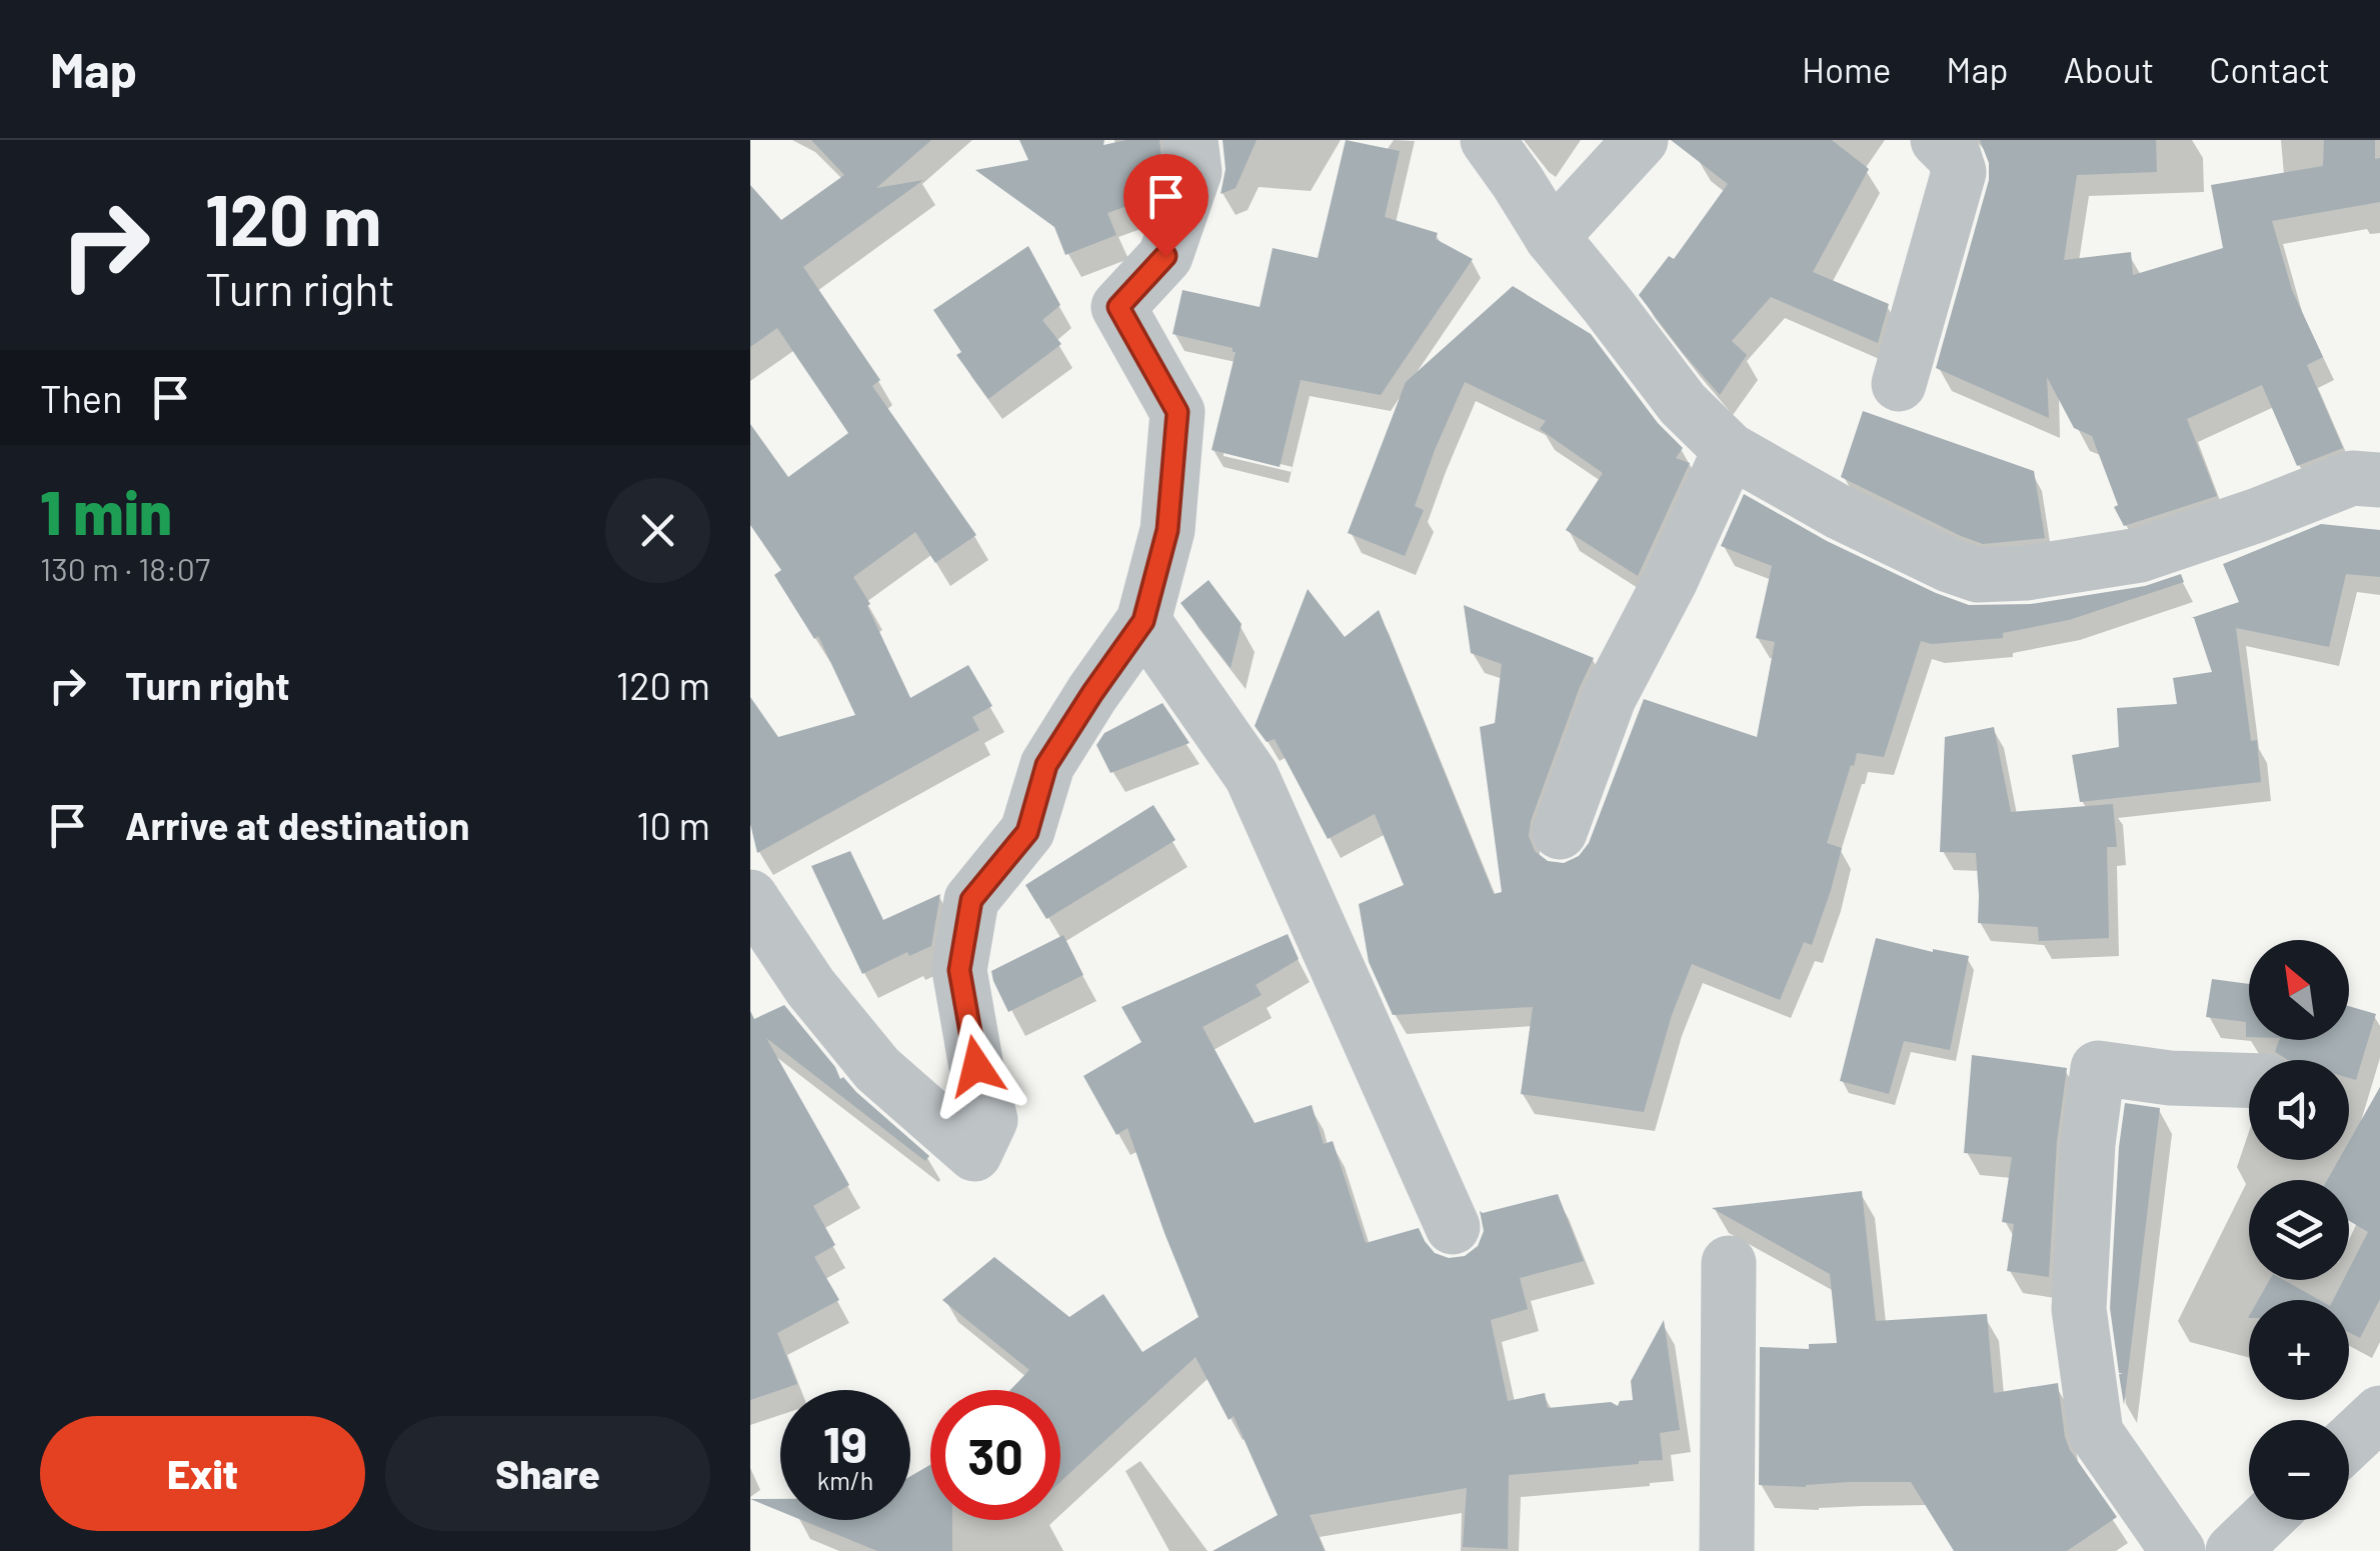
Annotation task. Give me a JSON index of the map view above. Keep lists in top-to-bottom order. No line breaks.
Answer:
{"north":"top left","page":{"header":"Map","nav":["Home","Map","About","Contact"],"turn":["120 m","Turn right"],"then":"Then","heading":["1 min","130 m · 18:07"],"list":[{"name":"Turn right","value":"120 m"},{"name":"Arrive at destination","value":"10 m"}],"map_buttons":["+","−"],"speed":"19 km/h","limit":"30","buttons":["Exit","Share"]}}
